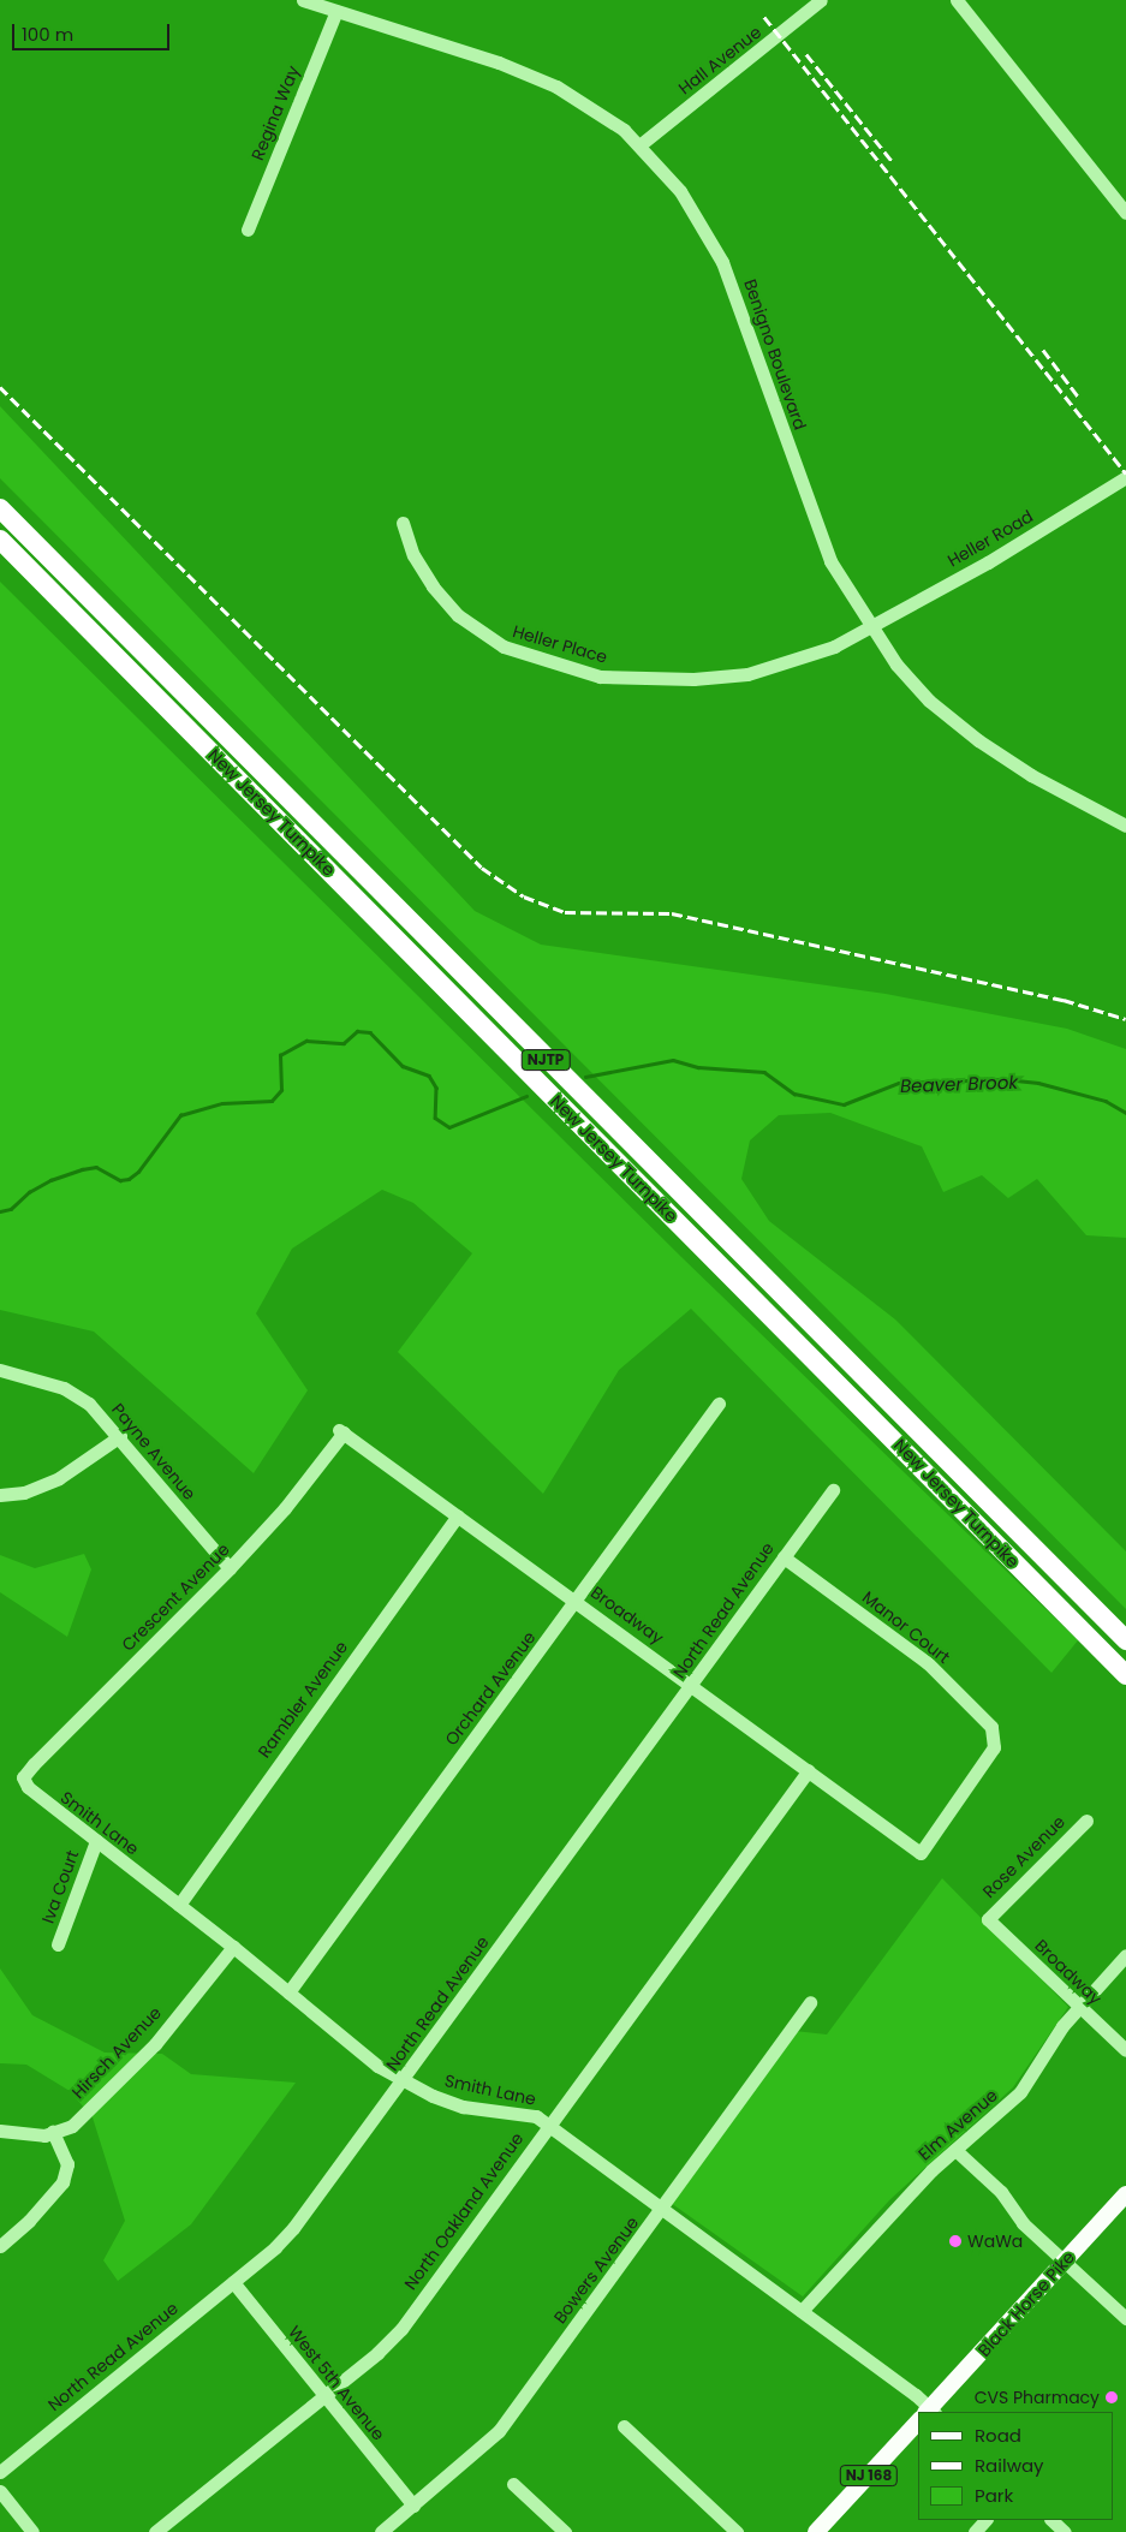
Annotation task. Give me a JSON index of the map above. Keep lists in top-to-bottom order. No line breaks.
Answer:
{"streets":{"highway":["New Jersey Turnpike","NJTP"],"main road":["Black Horse Pike","NJ 168"],"street":["Hall Avenue","Regina Way","Benigno Boulevard","Heller Road","Heller Place","Payne Avenue","Crescent Avenue","North Read Avenue","Broadway","Manor Court","Orchard Avenue","Rambler Avenue","Smith Lane","Rose Avenue","Iva Court","Hirsch Avenue","Elm Avenue","North Oakland Avenue","Bowers Avenue","West 5th Avenue"]},"crossings":[["Hall Avenue","Benigno Boulevard"],["Regina Way","Benigno Boulevard"],["Benigno Boulevard","Heller Road"],["Benigno Boulevard","Heller Place"],["Heller Road","Heller Place"],["Payne Avenue","Crescent Avenue"],["Crescent Avenue","Broadway"],["Crescent Avenue","Smith Lane"],["North Read Avenue","Broadway"],["North Read Avenue","Manor Court"],["North Read Avenue","Smith Lane"],["North Read Avenue","West 5th Avenue"],["Broadway","Manor Court"],["Broadway","Orchard Avenue"],["Broadway","Rambler Avenue"],["Broadway","Rose Avenue"],["Broadway","Elm Avenue"],["Broadway","North Oakland Avenue"],["Orchard Avenue","Smith Lane"],["Rambler Avenue","Smith Lane"],["Smith Lane","Iva Court"],["Smith Lane","Hirsch Avenue"],["Smith Lane","Elm Avenue"],["Smith Lane","North Oakland Avenue"],["Smith Lane","Bowers Avenue"],["North Oakland Avenue","West 5th Avenue"],["Bowers Avenue","West 5th Avenue"]],"water":["Beaver Brook"],"places":["WaWa","CVS Pharmacy"],"legend":["Road","Railway","Park"],"scale_bar":"100 m"}
